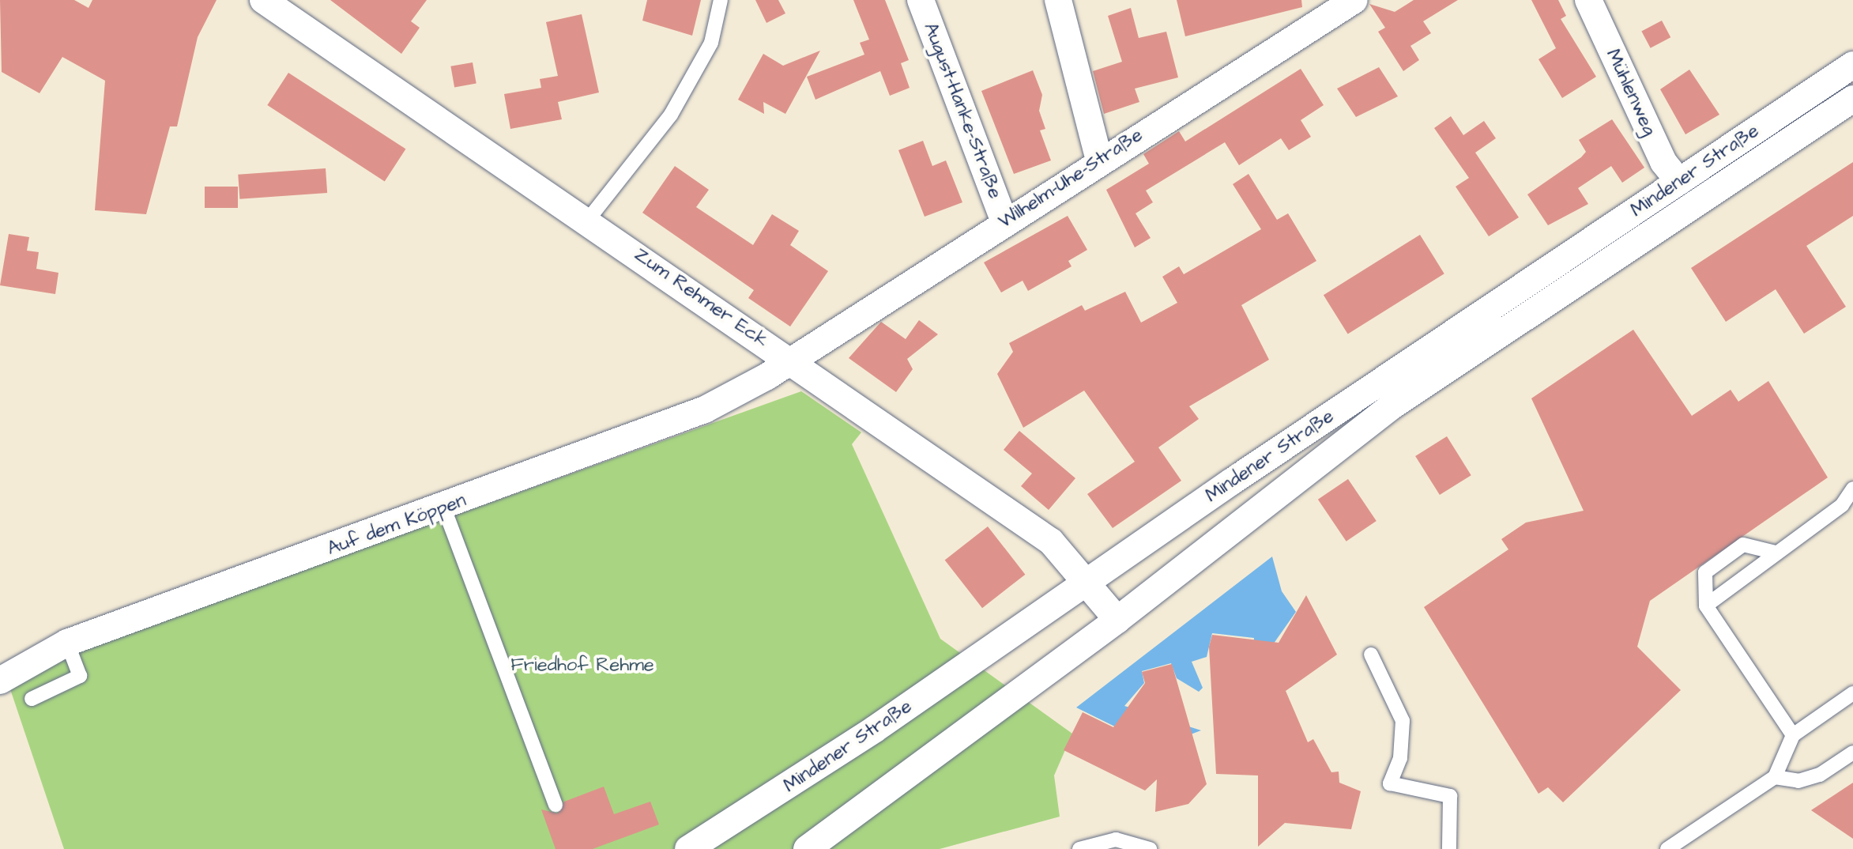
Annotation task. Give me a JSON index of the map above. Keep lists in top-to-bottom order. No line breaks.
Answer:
{"streets":{"street":["Mühlenweg","August-Hanke-Straße","Mindener Straße","Wilhelm-Uhe-Straße","Zum Rehmer Eck","Auf dem Köppen"]},"crossings":[["Mühlenweg","Mindener Straße"],["August-Hanke-Straße","Wilhelm-Uhe-Straße"],["Mindener Straße","Zum Rehmer Eck"],["Wilhelm-Uhe-Straße","Zum Rehmer Eck"],["Wilhelm-Uhe-Straße","Auf dem Köppen"],["Zum Rehmer Eck","Auf dem Köppen"]],"parks":["Friedhof Rehme"]}
